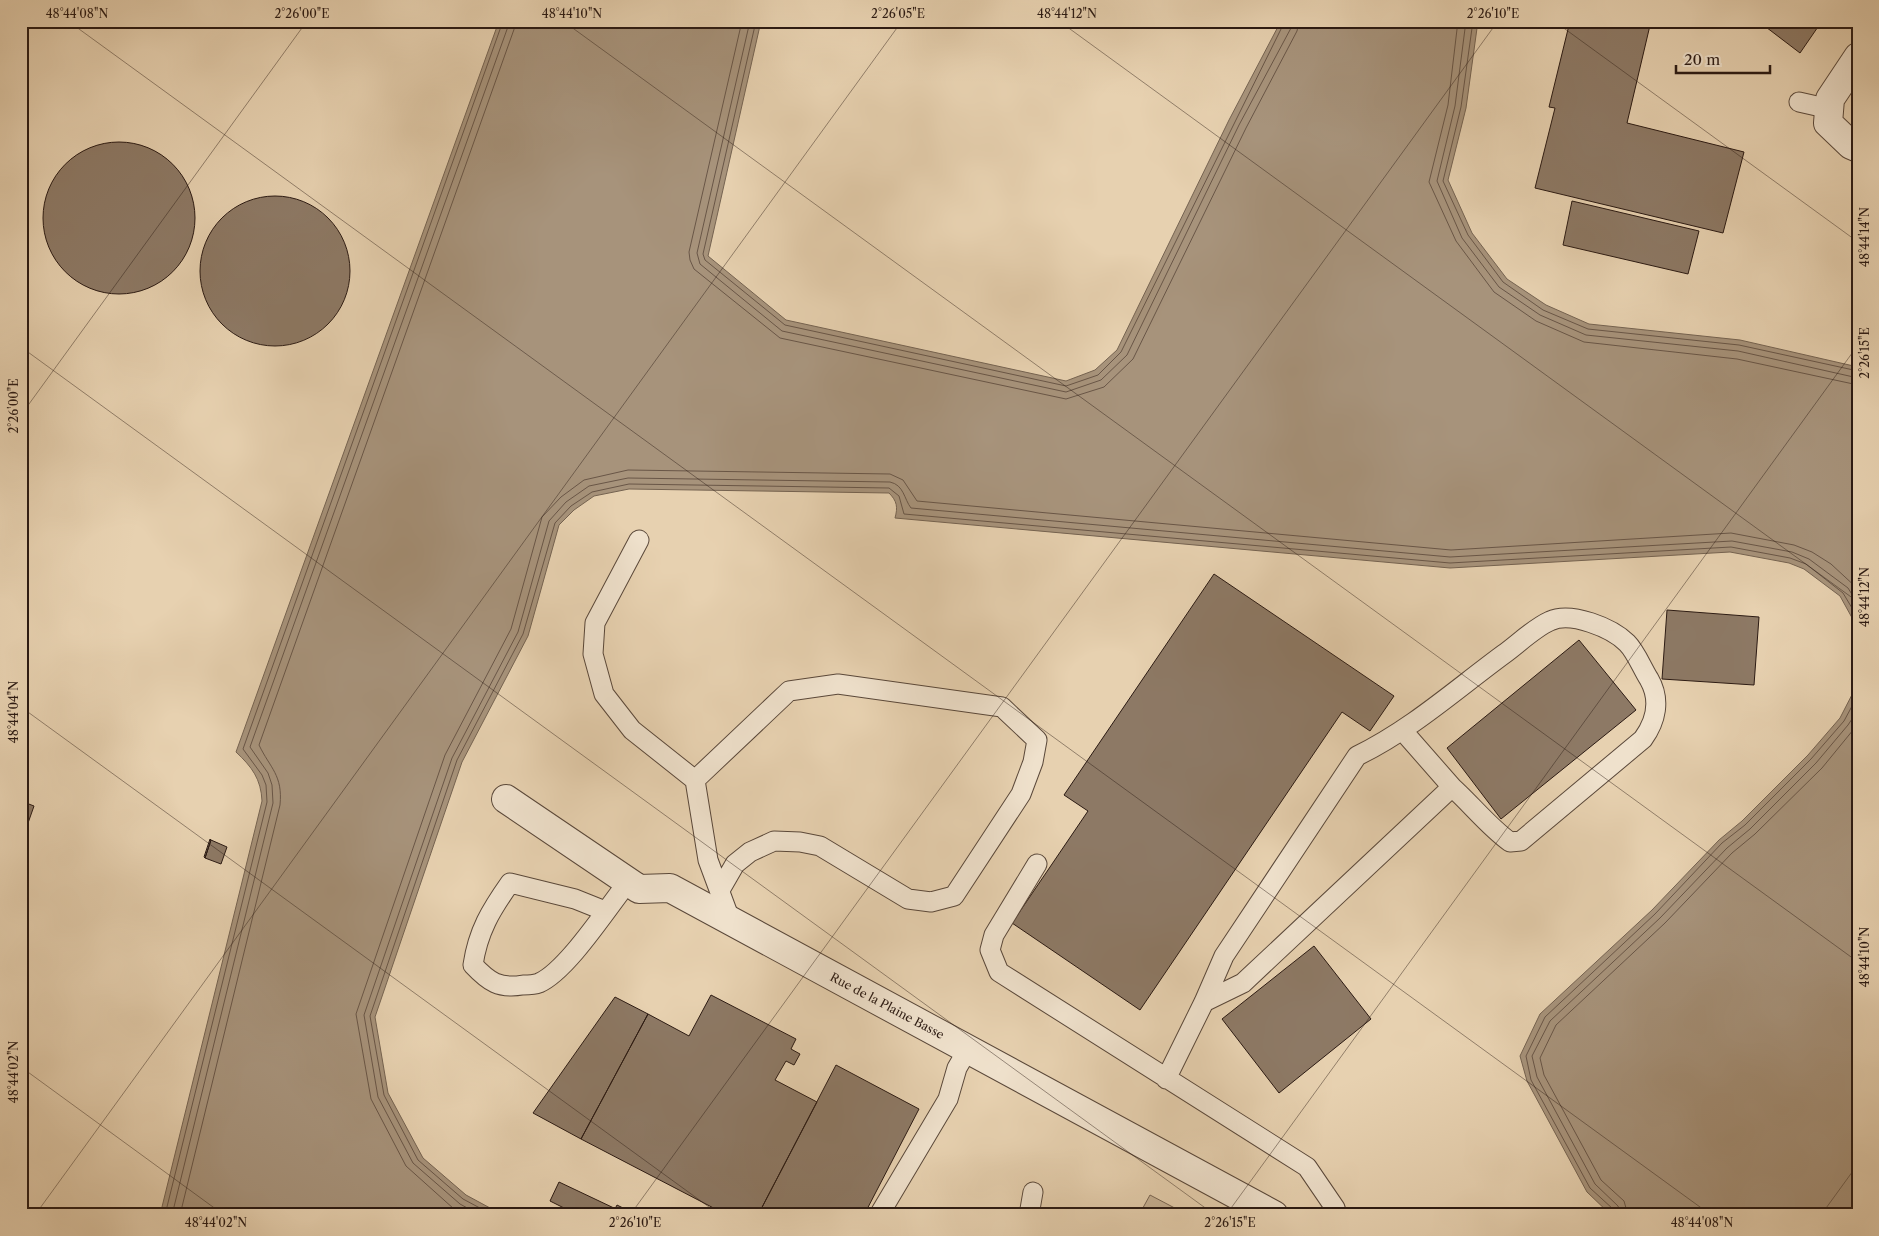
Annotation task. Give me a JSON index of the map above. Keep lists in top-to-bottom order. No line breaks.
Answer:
{"streets":{"street":["Rue de la Plaine Basse"]},"scale_bar":"20 m","coordinates":["48°44'08\"N","2°26'00\"E","48°44'10\"N","2°26'05\"E","48°44'12\"N","2°26'10\"E","48°44'14\"N","2°26'15\"E","48°44'04\"N","48°44'02\"N"]}
